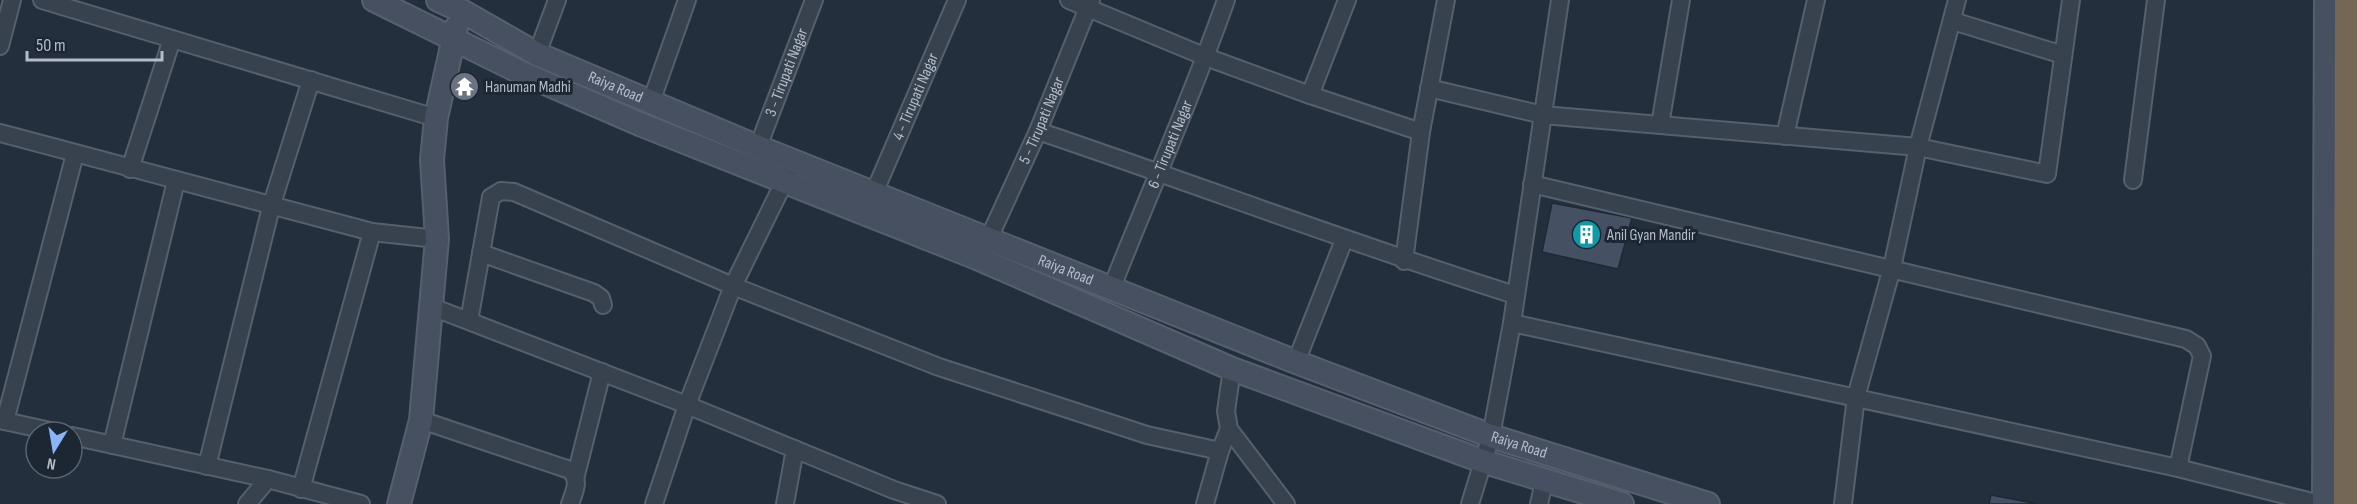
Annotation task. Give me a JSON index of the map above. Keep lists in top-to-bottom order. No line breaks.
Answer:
{"streets":{"street":["3 - Tirupati Nagar","Raiya Road","4 - Tirupati Nagar","5 - Tirupati Nagar","6 - Tirupati Nagar"]},"crossings":[["3 - Tirupati Nagar","Raiya Road"],["Raiya Road","4 - Tirupati Nagar"],["Raiya Road","5 - Tirupati Nagar"],["Raiya Road","6 - Tirupati Nagar"]],"places":{"temple":["Hanuman Madhi"],"building":["Anil Gyan Mandir"]},"scale_bar":"50 m","north":"bottom"}
